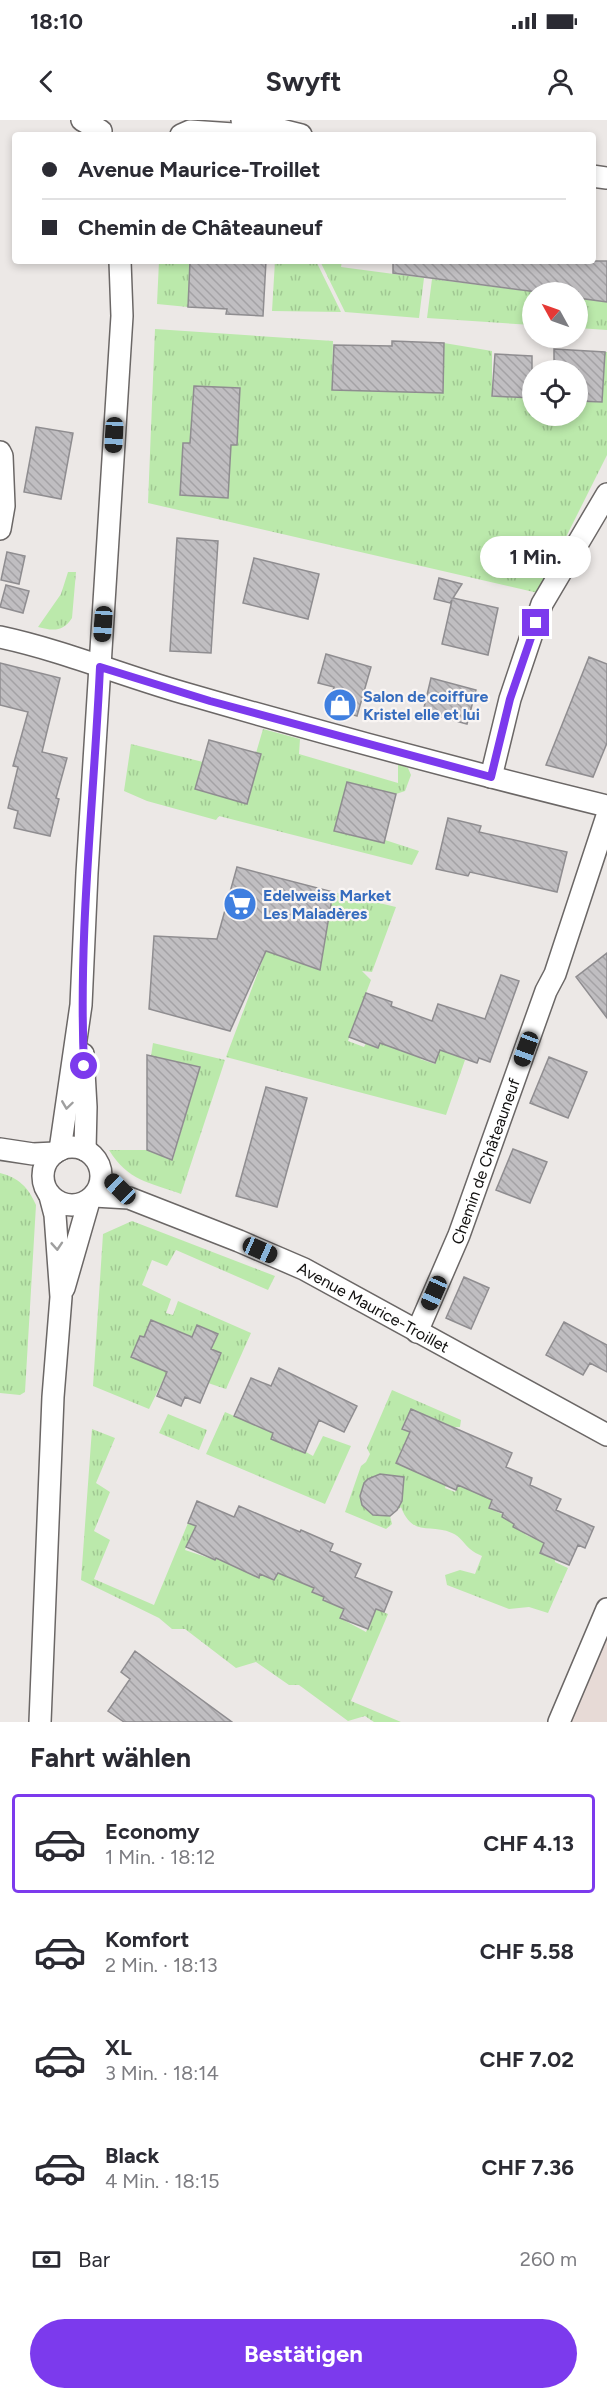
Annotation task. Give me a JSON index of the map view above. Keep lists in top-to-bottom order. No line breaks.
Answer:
{"streets":{"street":["Chemin de Châteauneuf","Avenue Maurice-Troillet"]},"crossings":[["Chemin de Châteauneuf","Avenue Maurice-Troillet"]],"places":{"shop":["Salon de coiffure Kristel elle et lui"],"supermarket":["Edelweiss Market Les Maladères"]},"north":"top left","page":{"status":"18:10","header":"Swyft","banner":["Avenue Maurice-Troillet","Chemin de Châteauneuf"],"bubble":"1 Min.","heading":"Fahrt wählen","list":[{"name":"Economy","note":"1 Min. · 18:12","value":"CHF 4.13"},{"name":"Komfort","note":"2 Min. · 18:13","value":"CHF 5.58"},{"name":"XL","note":"3 Min. · 18:14","value":"CHF 7.02"},{"name":"Black","note":"4 Min. · 18:15","value":"CHF 7.36"}],"pay":["Bar","260 m"],"buttons":"Bestätigen"}}
